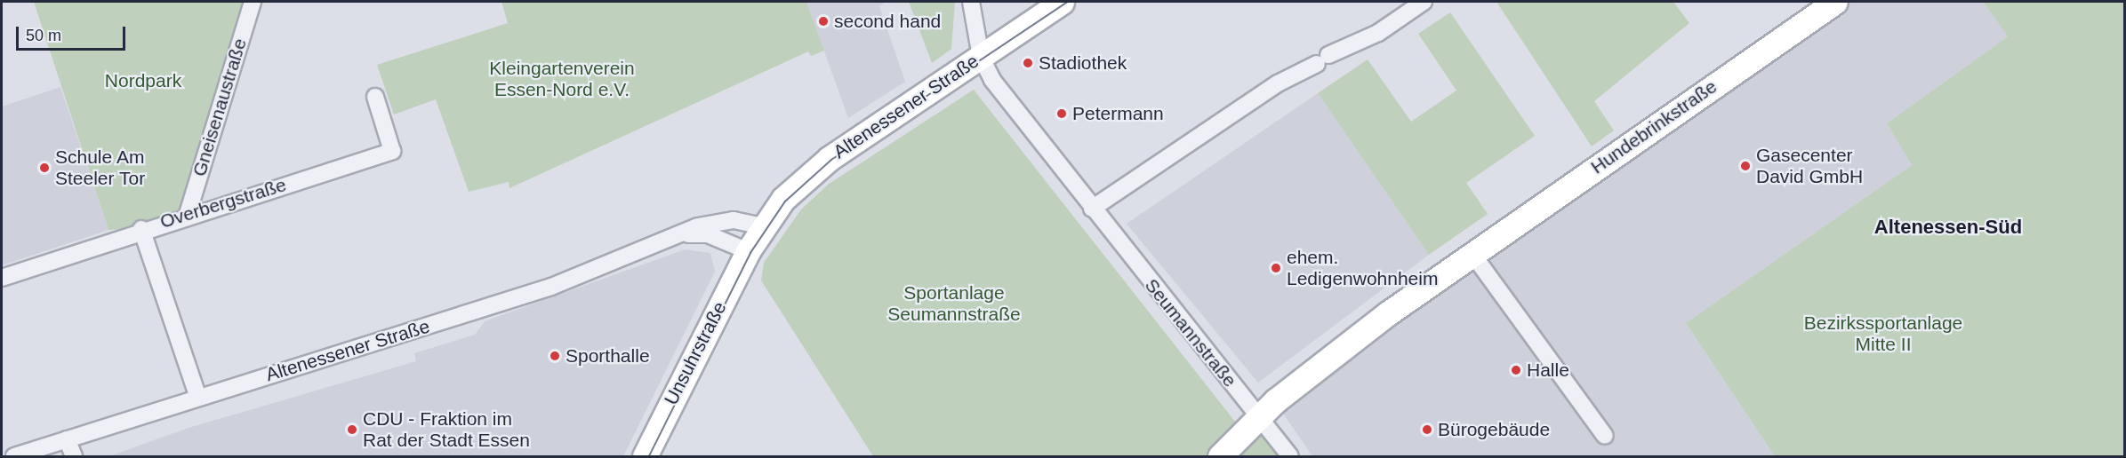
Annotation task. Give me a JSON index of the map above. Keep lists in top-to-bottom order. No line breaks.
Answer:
{"streets":{"street":["Altenessener Straße","Gneisenaustraße","Hundebrinkstraße","Overbergstraße","Seumannstraße","Unsuhrstraße"]},"crossings":[["Altenessener Straße","Seumannstraße"],["Altenessener Straße","Unsuhrstraße"],["Gneisenaustraße","Overbergstraße"],["Hundebrinkstraße","Seumannstraße"]],"districts":["Altenessen-Süd"],"parks":["Kleingartenverein Essen-Nord e.V.","Nordpark","Sportanlage Seumannstraße","Bezirkssportanlage Mitte II"],"places":["second hand","Stadiothek","Petermann","Gasecenter David GmbH","Schule Am Steeler Tor","ehem. Ledigenwohnheim","Sporthalle","Halle","CDU - Fraktion im Rat der Stadt Essen","Bürogebäude"],"scale_bar":"50 m"}
